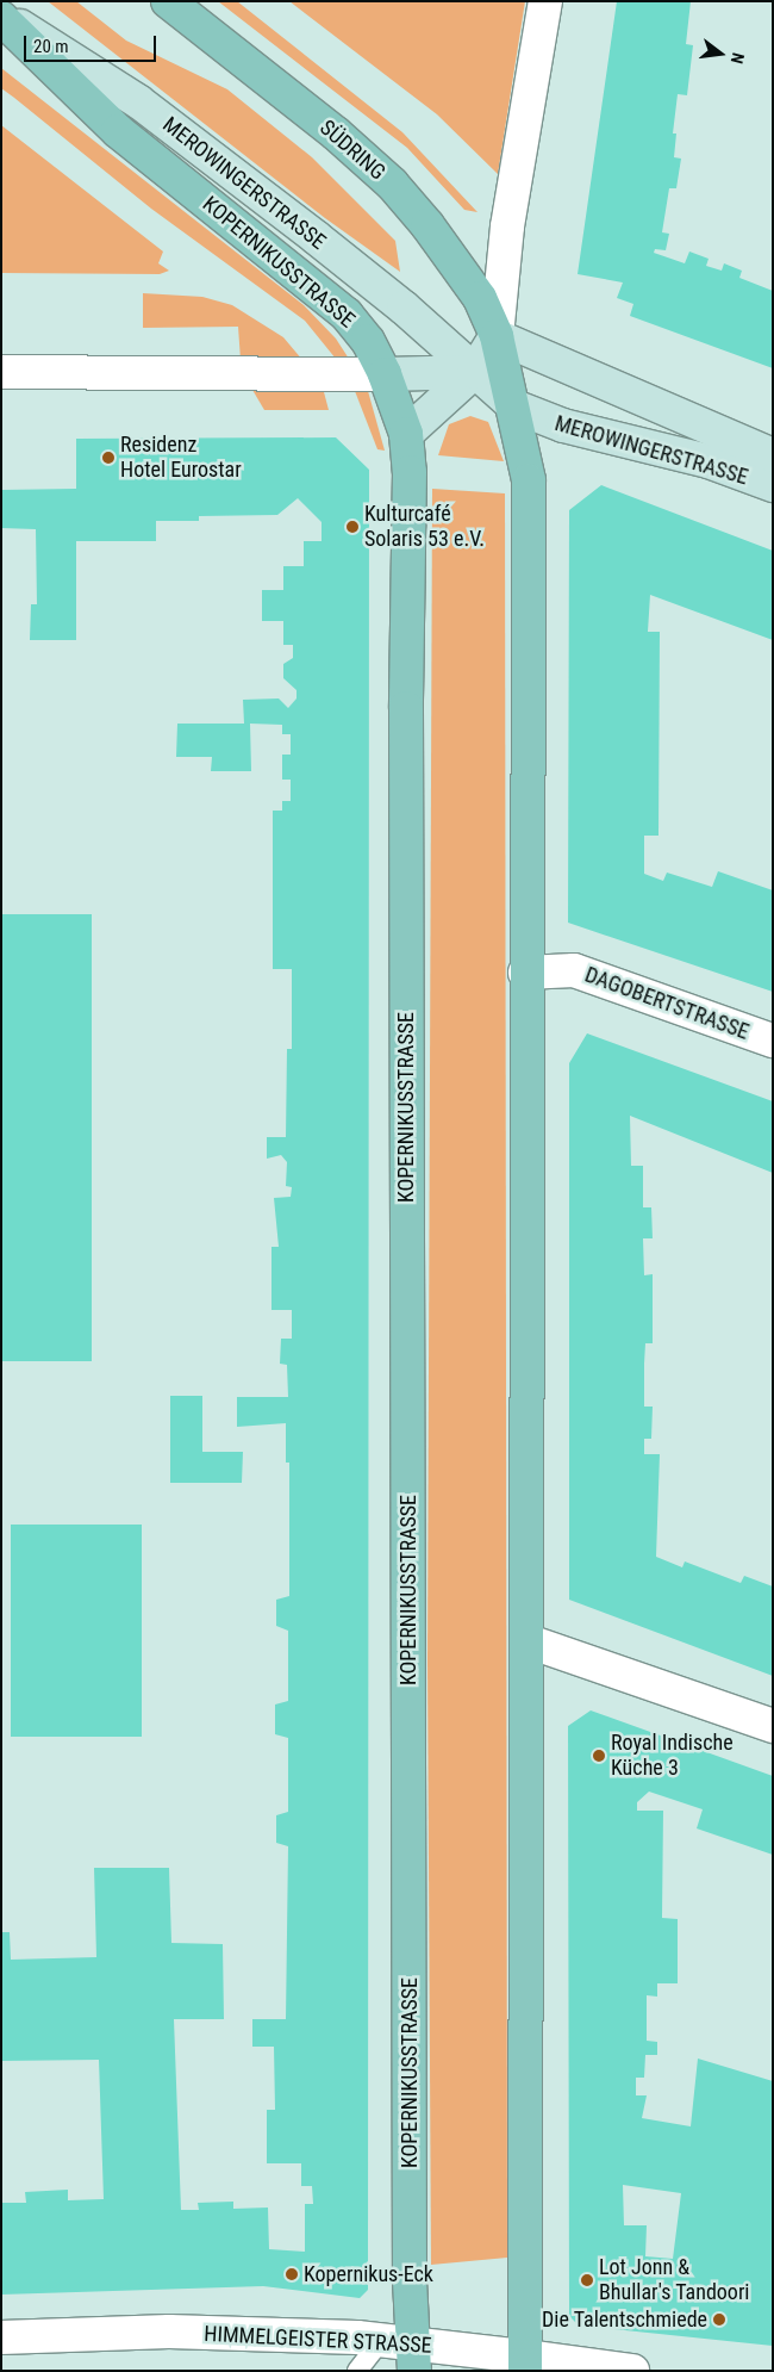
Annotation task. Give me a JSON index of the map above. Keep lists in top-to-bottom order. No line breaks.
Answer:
{"streets":{"main road":["SÜDRING","MEROWINGERSTRASSE","KOPERNIKUSSTRASSE"],"street":["DAGOBERTSTRASSE","HIMMELGEISTER STRASSE"]},"crossings":[["SÜDRING","MEROWINGERSTRASSE"],["MEROWINGERSTRASSE","KOPERNIKUSSTRASSE"],["KOPERNIKUSSTRASSE","HIMMELGEISTER STRASSE"]],"places":["Residenz Hotel Eurostar","Kulturcafé Solaris 53 e.V.","Royal Indische Küche 3","Kopernikus-Eck","Lot Jonn & Bhullar's Tandoori","Die Talentschmiede"],"scale_bar":"20 m","north":"right"}
